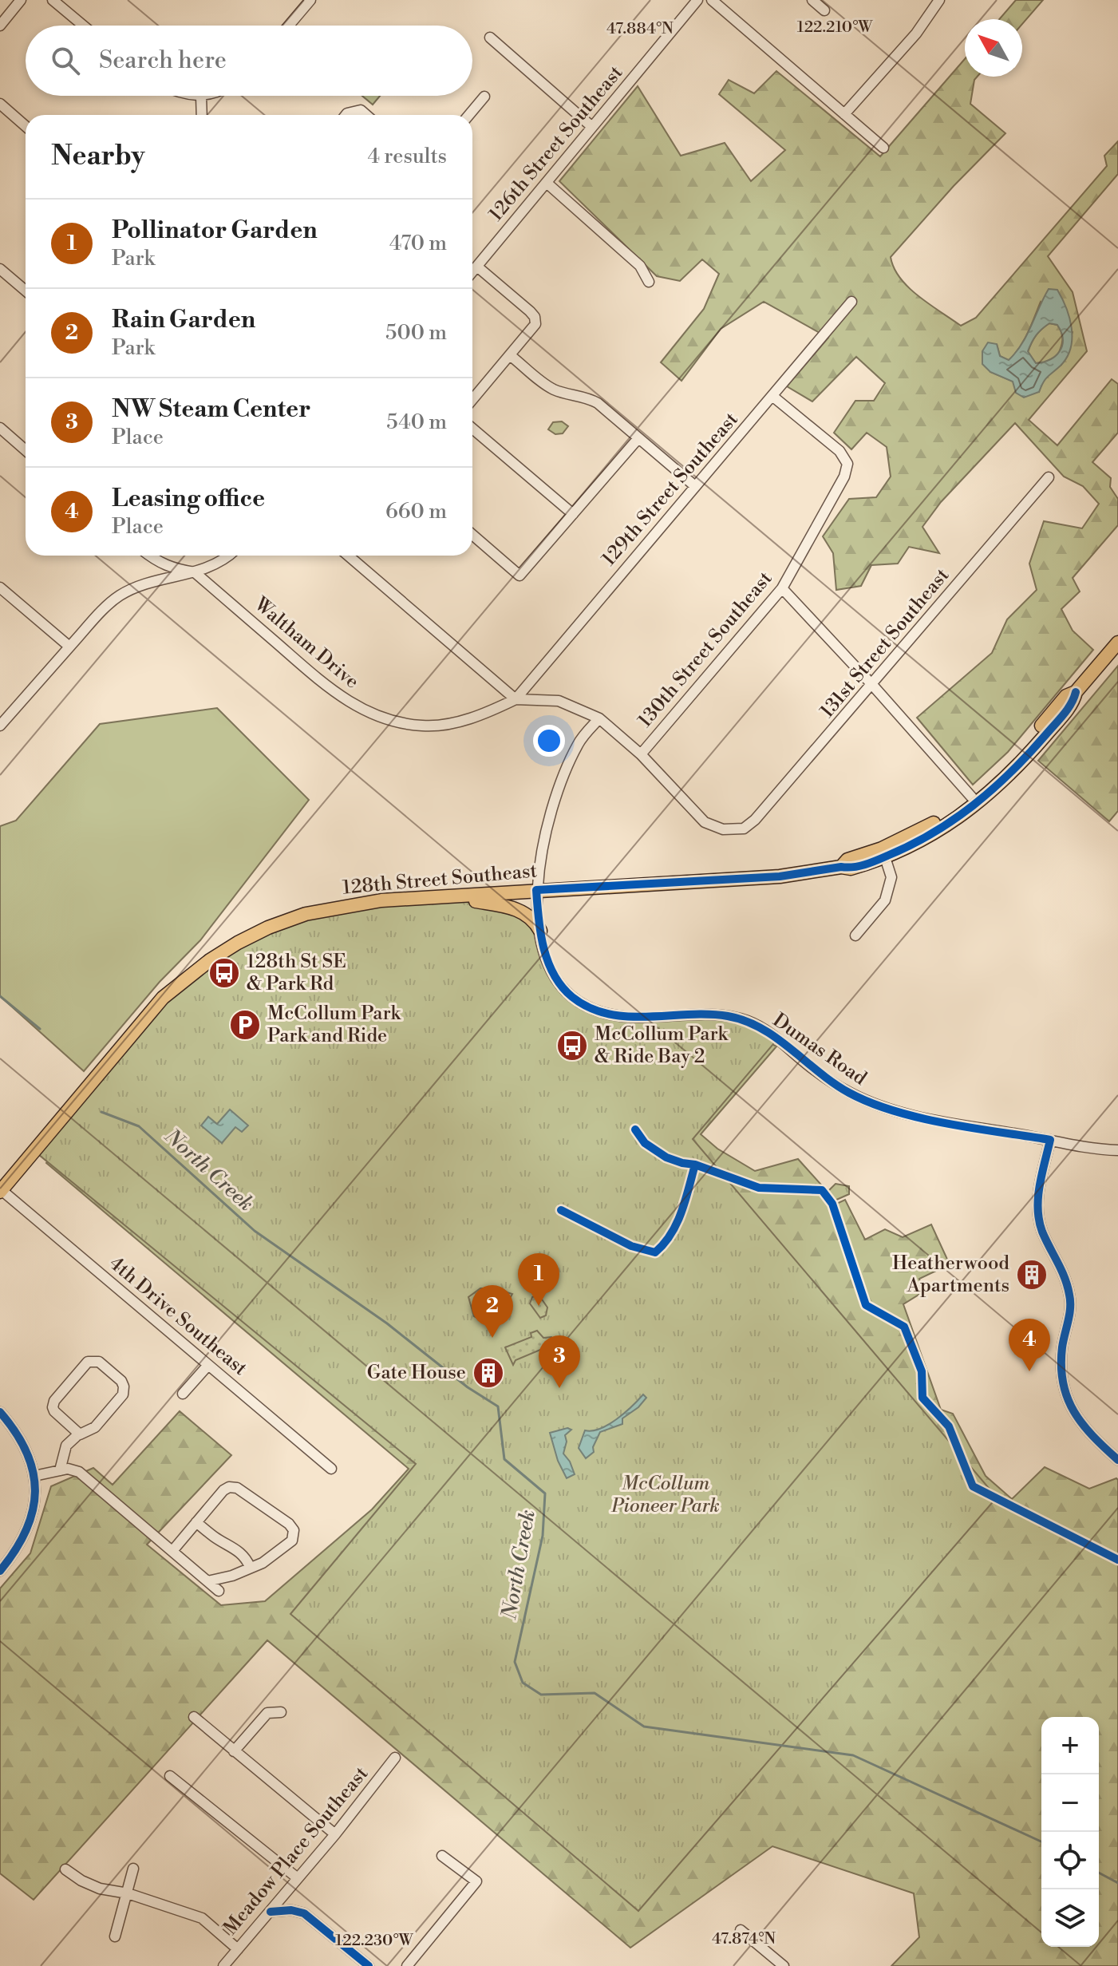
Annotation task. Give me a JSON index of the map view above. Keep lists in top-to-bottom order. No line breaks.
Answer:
{"streets":{"main road":["128th Street Southeast"],"street":["126th Street Southeast","129th Street Southeast","Waltham Drive","131st Street Southeast","130th Street Southeast","Dumas Road","4th Drive Southeast","Meadow Place Southeast"]},"crossings":[["129th Street Southeast","Waltham Drive"],["129th Street Southeast","130th Street Southeast"],["131st Street Southeast","130th Street Southeast"],["128th Street Southeast","Dumas Road"],["128th Street Southeast","4th Drive Southeast"]],"water":["North Creek"],"parks":["McCollum Pioneer Park"],"places":{"bus stop":["128th St SE & Park Rd","McCollum Park & Ride Bay 2"],"parking":["McCollum Park Park and Ride"],"building":["Heatherwood Apartments","Gate House"]},"north":"top left","page":{"search":"Search here","heading":["Nearby","4 results"],"list":[{"mark":"1","name":"Pollinator Garden","note":"Park","value":"470 m"},{"mark":"2","name":"Rain Garden","note":"Park","value":"500 m"},{"mark":"3","name":"NW Steam Center","note":"Place","value":"540 m"},{"mark":"4","name":"Leasing office","note":"Place","value":"660 m"}],"pins":["1","2","4","3"],"map_buttons":["+","−"]},"coordinates":["122.210°W","47.884°N","47.874°N","122.230°W"]}
